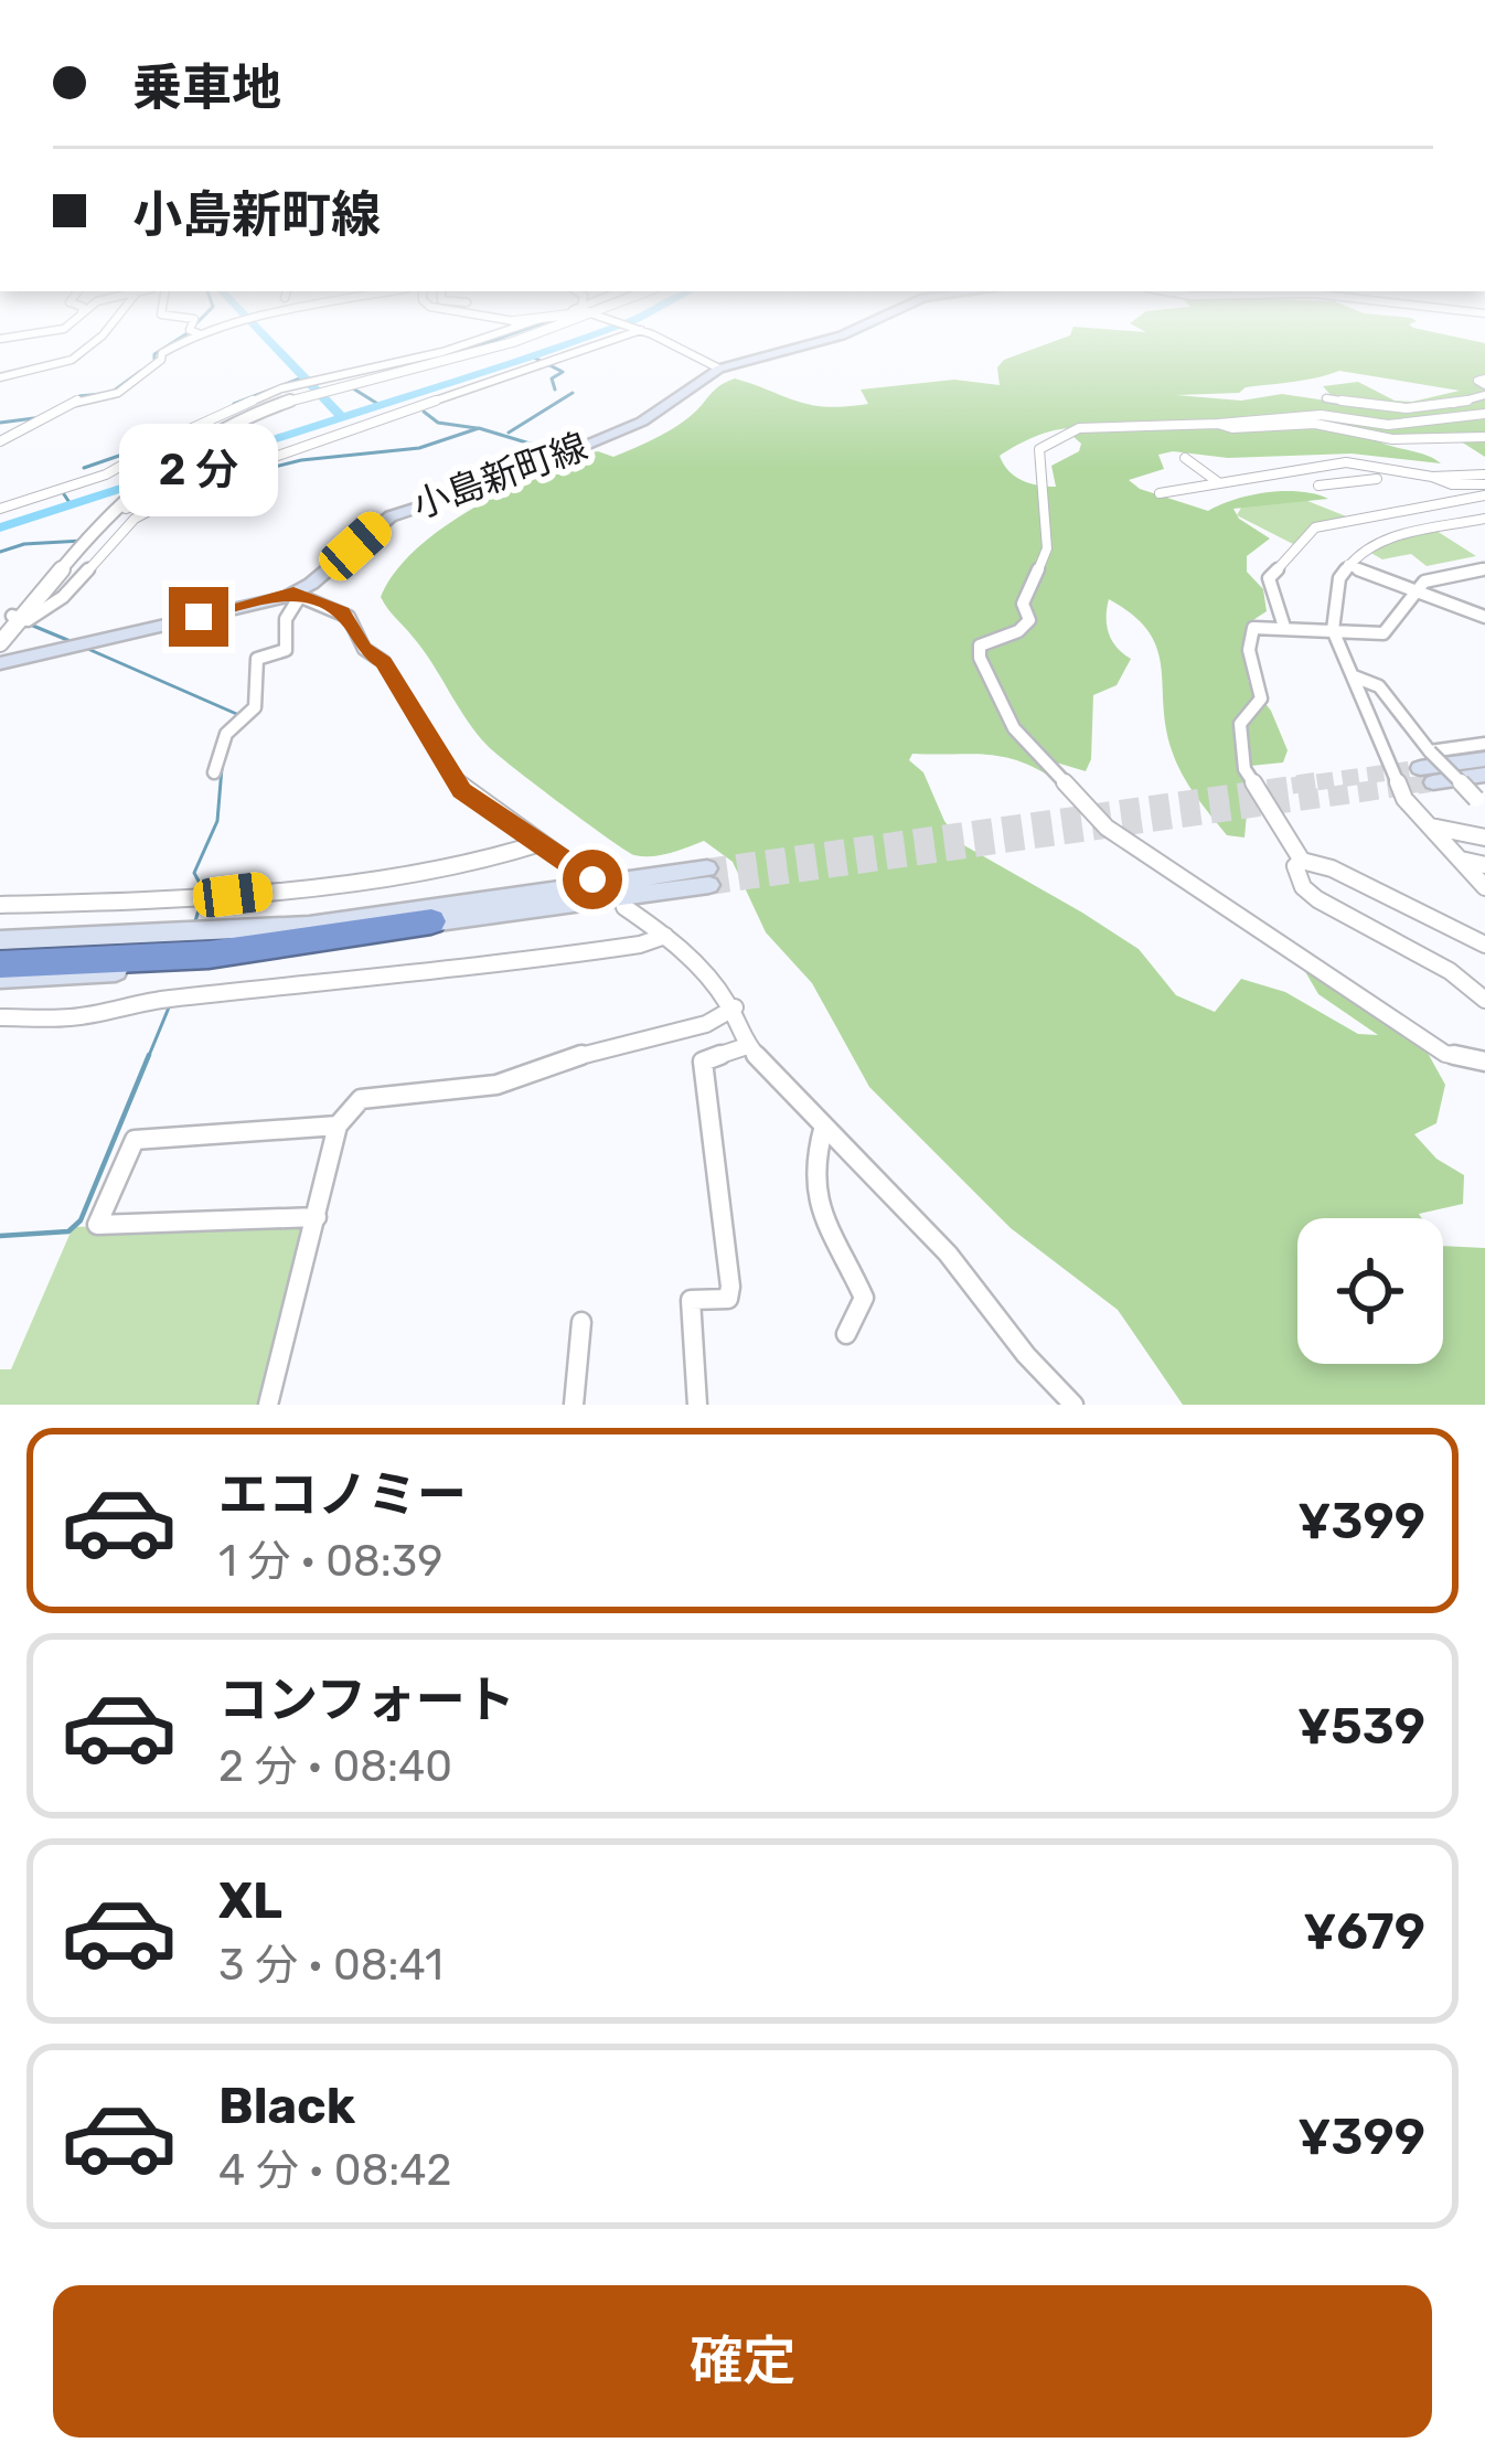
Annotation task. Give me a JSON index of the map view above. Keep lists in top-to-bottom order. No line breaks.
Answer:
{"streets":{"main road":["小島新町線"]},"page":{"banner":["乗車地","小島新町線"],"bubble":"2 分","list":[{"name":"エコノミー","note":"1 分 · 08:39","value":"¥399"},{"name":"コンフォート","note":"2 分 · 08:40","value":"¥539"},{"name":"XL","note":"3 分 · 08:41","value":"¥679"},{"name":"Black","note":"4 分 · 08:42","value":"¥399"}],"buttons":"確定"}}
